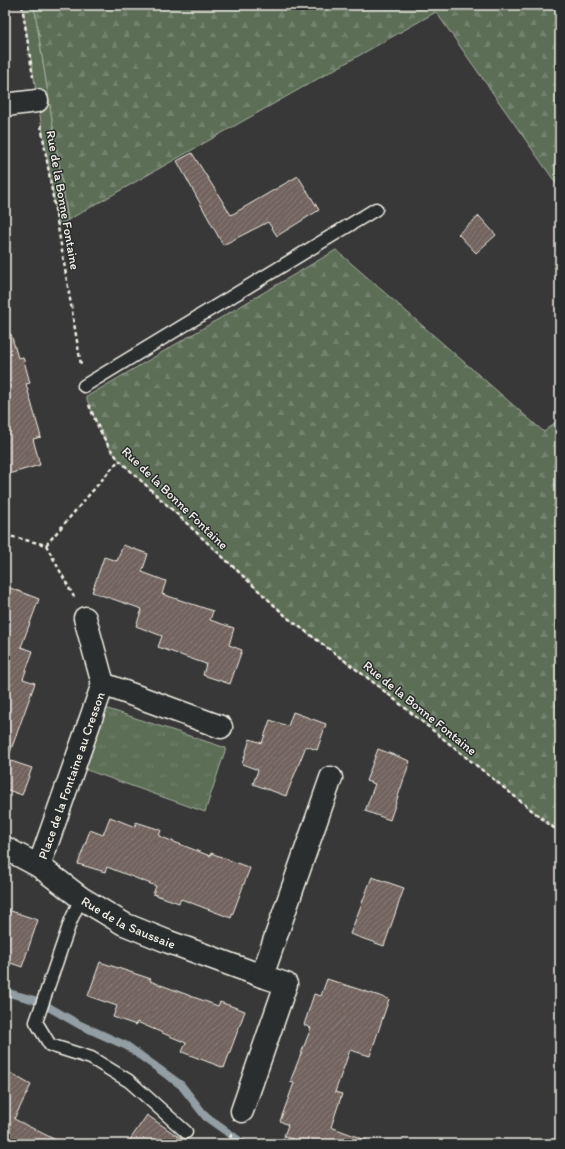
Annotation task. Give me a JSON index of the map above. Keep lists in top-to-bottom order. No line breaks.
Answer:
{"streets":{"street":["Place de la Fontaine au Cresson","Rue de la Saussaie"],"path":["Rue de la Bonne Fontaine"]},"crossings":[["Place de la Fontaine au Cresson","Rue de la Saussaie"]]}
